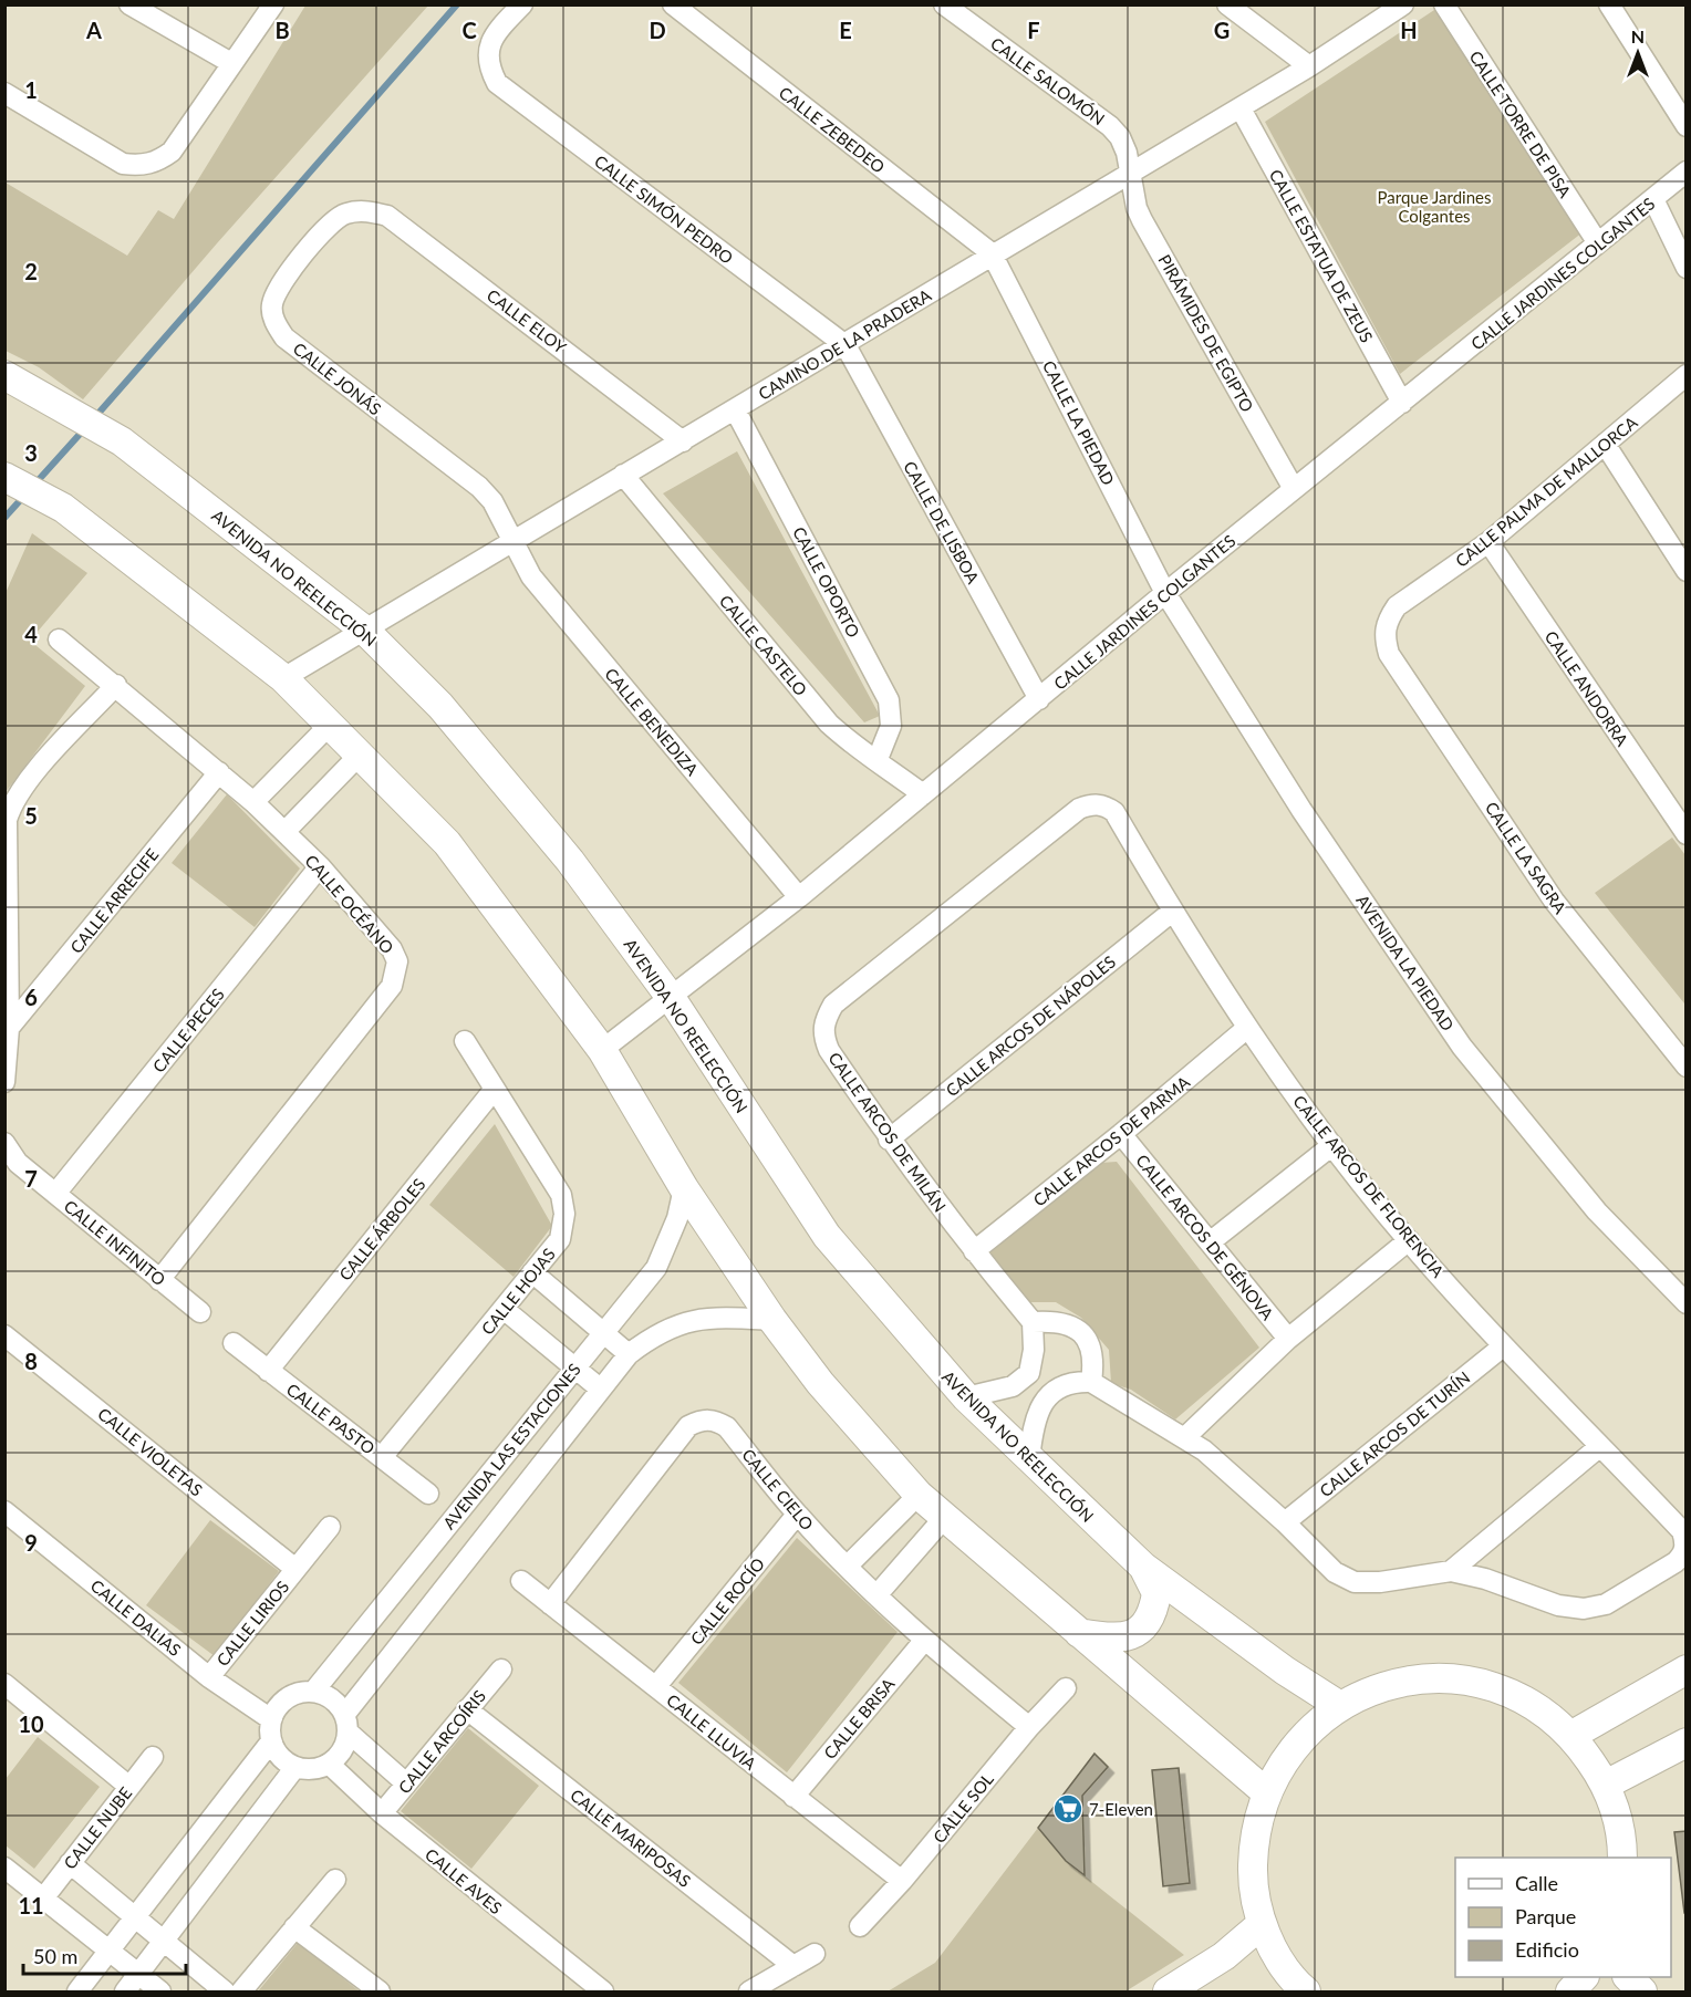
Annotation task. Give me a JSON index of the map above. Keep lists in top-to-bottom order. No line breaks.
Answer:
{"streets":{"main road":["AVENIDA NO REELECCIÓN"],"street":["CALLE SALOMÓN","CALLE TORRE DE PISA","CALLE ZEBEDEO","CALLE SIMÓN PEDRO","CALLE ESTATUA DE ZEUS","CALLE JARDINES COLGANTES","CALLE ELOY","PIRÁMIDES DE EGIPTO","CAMINO DE LA PRADERA","CALLE JONÁS","CALLE LA PIEDAD","CALLE PALMA DE MALLORCA","CALLE DE LISBOA","CALLE OPORTO","CALLE CASTELO","CALLE ANDORRA","CALLE BENEDIZA","CALLE LA SAGRA","CALLE ARRECIFE","CALLE OCÉANO","AVENIDA LA PIEDAD","CALLE ARCOS DE NÁPOLES","CALLE PECES","CALLE ARCOS DE MILÁN","CALLE ARCOS DE PARMA","CALLE ARCOS DE FLORENCIA","CALLE ÁRBOLES","CALLE ARCOS DE GÉNOVA","CALLE INFINITO","CALLE HOJAS","CALLE PASTO","CALLE ARCOS DE TURÍN","AVENIDA LAS ESTACIONES","CALLE VIOLETAS","CALLE CIELO","CALLE ROCÍO","CALLE DALIAS","CALLE LIRIOS","CALLE BRISA","CALLE LLUVIA","CALLE ARCOÍRIS","CALLE SOL","CALLE NUBE","CALLE MARIPOSAS","CALLE AVES"]},"crossings":[["CALLE SALOMÓN","PIRÁMIDES DE EGIPTO"],["CALLE SALOMÓN","CAMINO DE LA PRADERA"],["CALLE TORRE DE PISA","CALLE JARDINES COLGANTES"],["CALLE ZEBEDEO","CAMINO DE LA PRADERA"],["CALLE ZEBEDEO","CALLE LA PIEDAD"],["CALLE SIMÓN PEDRO","CAMINO DE LA PRADERA"],["CALLE SIMÓN PEDRO","CALLE DE LISBOA"],["CALLE ESTATUA DE ZEUS","CALLE JARDINES COLGANTES"],["CALLE ESTATUA DE ZEUS","CAMINO DE LA PRADERA"],["CALLE JARDINES COLGANTES","PIRÁMIDES DE EGIPTO"],["CALLE JARDINES COLGANTES","CALLE LA PIEDAD"],["CALLE JARDINES COLGANTES","CALLE DE LISBOA"],["CALLE JARDINES COLGANTES","AVENIDA NO REELECCIÓN"],["CALLE JARDINES COLGANTES","CALLE CASTELO"],["CALLE JARDINES COLGANTES","CALLE BENEDIZA"],["CALLE JARDINES COLGANTES","AVENIDA LA PIEDAD"],["CALLE ELOY","CAMINO DE LA PRADERA"],["CALLE ELOY","CALLE JONÁS"],["PIRÁMIDES DE EGIPTO","CAMINO DE LA PRADERA"],["CAMINO DE LA PRADERA","CALLE JONÁS"],["CAMINO DE LA PRADERA","CALLE LA PIEDAD"],["CAMINO DE LA PRADERA","CALLE DE LISBOA"],["CAMINO DE LA PRADERA","AVENIDA NO REELECCIÓN"],["CAMINO DE LA PRADERA","CALLE OPORTO"],["CAMINO DE LA PRADERA","CALLE CASTELO"],["CAMINO DE LA PRADERA","CALLE BENEDIZA"],["CALLE JONÁS","CALLE BENEDIZA"],["CALLE LA PIEDAD","AVENIDA LA PIEDAD"],["CALLE PALMA DE MALLORCA","CALLE ANDORRA"],["CALLE PALMA DE MALLORCA","CALLE LA SAGRA"],["CALLE OPORTO","CALLE CASTELO"],["CALLE ARRECIFE","CALLE OCÉANO"],["CALLE OCÉANO","CALLE PECES"],["CALLE OCÉANO","CALLE INFINITO"],["CALLE ARCOS DE NÁPOLES","CALLE ARCOS DE MILÁN"],["CALLE ARCOS DE NÁPOLES","CALLE ARCOS DE FLORENCIA"],["CALLE PECES","CALLE INFINITO"],["CALLE ARCOS DE MILÁN","CALLE ARCOS DE PARMA"],["CALLE ARCOS DE MILÁN","CALLE ARCOS DE FLORENCIA"],["CALLE ARCOS DE PARMA","CALLE ARCOS DE FLORENCIA"],["CALLE ARCOS DE PARMA","CALLE ARCOS DE GÉNOVA"],["CALLE ARCOS DE FLORENCIA","CALLE ARCOS DE TURÍN"],["CALLE ÁRBOLES","CALLE HOJAS"],["CALLE ÁRBOLES","CALLE PASTO"],["CALLE HOJAS","CALLE PASTO"],["AVENIDA LAS ESTACIONES","CALLE DALIAS"],["AVENIDA LAS ESTACIONES","CALLE AVES"],["CALLE VIOLETAS","CALLE LIRIOS"],["CALLE CIELO","CALLE ROCÍO"],["CALLE CIELO","CALLE BRISA"],["CALLE CIELO","CALLE LLUVIA"],["CALLE CIELO","CALLE SOL"],["CALLE ROCÍO","CALLE LLUVIA"],["CALLE DALIAS","CALLE LIRIOS"],["CALLE DALIAS","CALLE AVES"],["CALLE BRISA","CALLE LLUVIA"],["CALLE LLUVIA","CALLE SOL"],["CALLE ARCOÍRIS","CALLE MARIPOSAS"],["CALLE ARCOÍRIS","CALLE AVES"]],"parks":["Parque Jardines Colgantes"],"places":{"supermarket":["7-Eleven"]},"legend":["Calle","Parque","Edificio"],"scale_bar":"50 m","north":"top","grid":{"columns":["A","B","C","D","E","F","G","H"],"rows":["1","2","3","4","5","6","7","8","9","10","11"]}}
